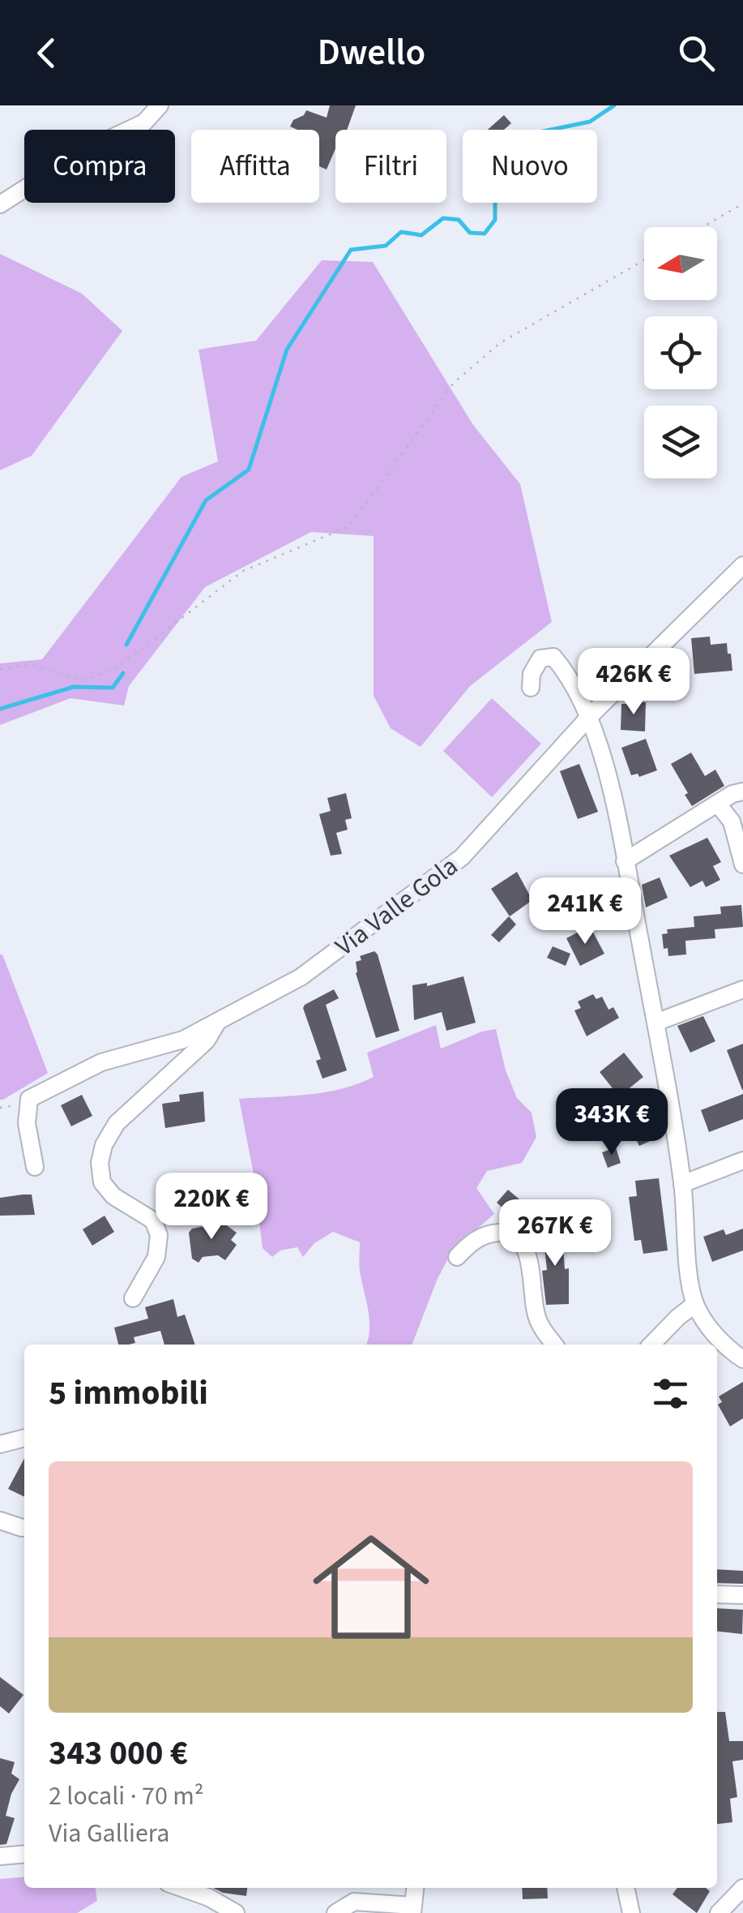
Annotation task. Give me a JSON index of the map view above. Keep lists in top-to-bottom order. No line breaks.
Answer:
{"streets":{"street":["Via Valle Gola"]},"north":"left","page":{"header":"Dwello","chip":["Compra","Affitta","Filtri","Nuovo"],"price":["426K €","241K €","343K €","220K €","267K €"],"heading":"5 immobili","list":[{"name":"343 000 €","note":"2 locali · 70 m² · Via Galliera"}]}}
